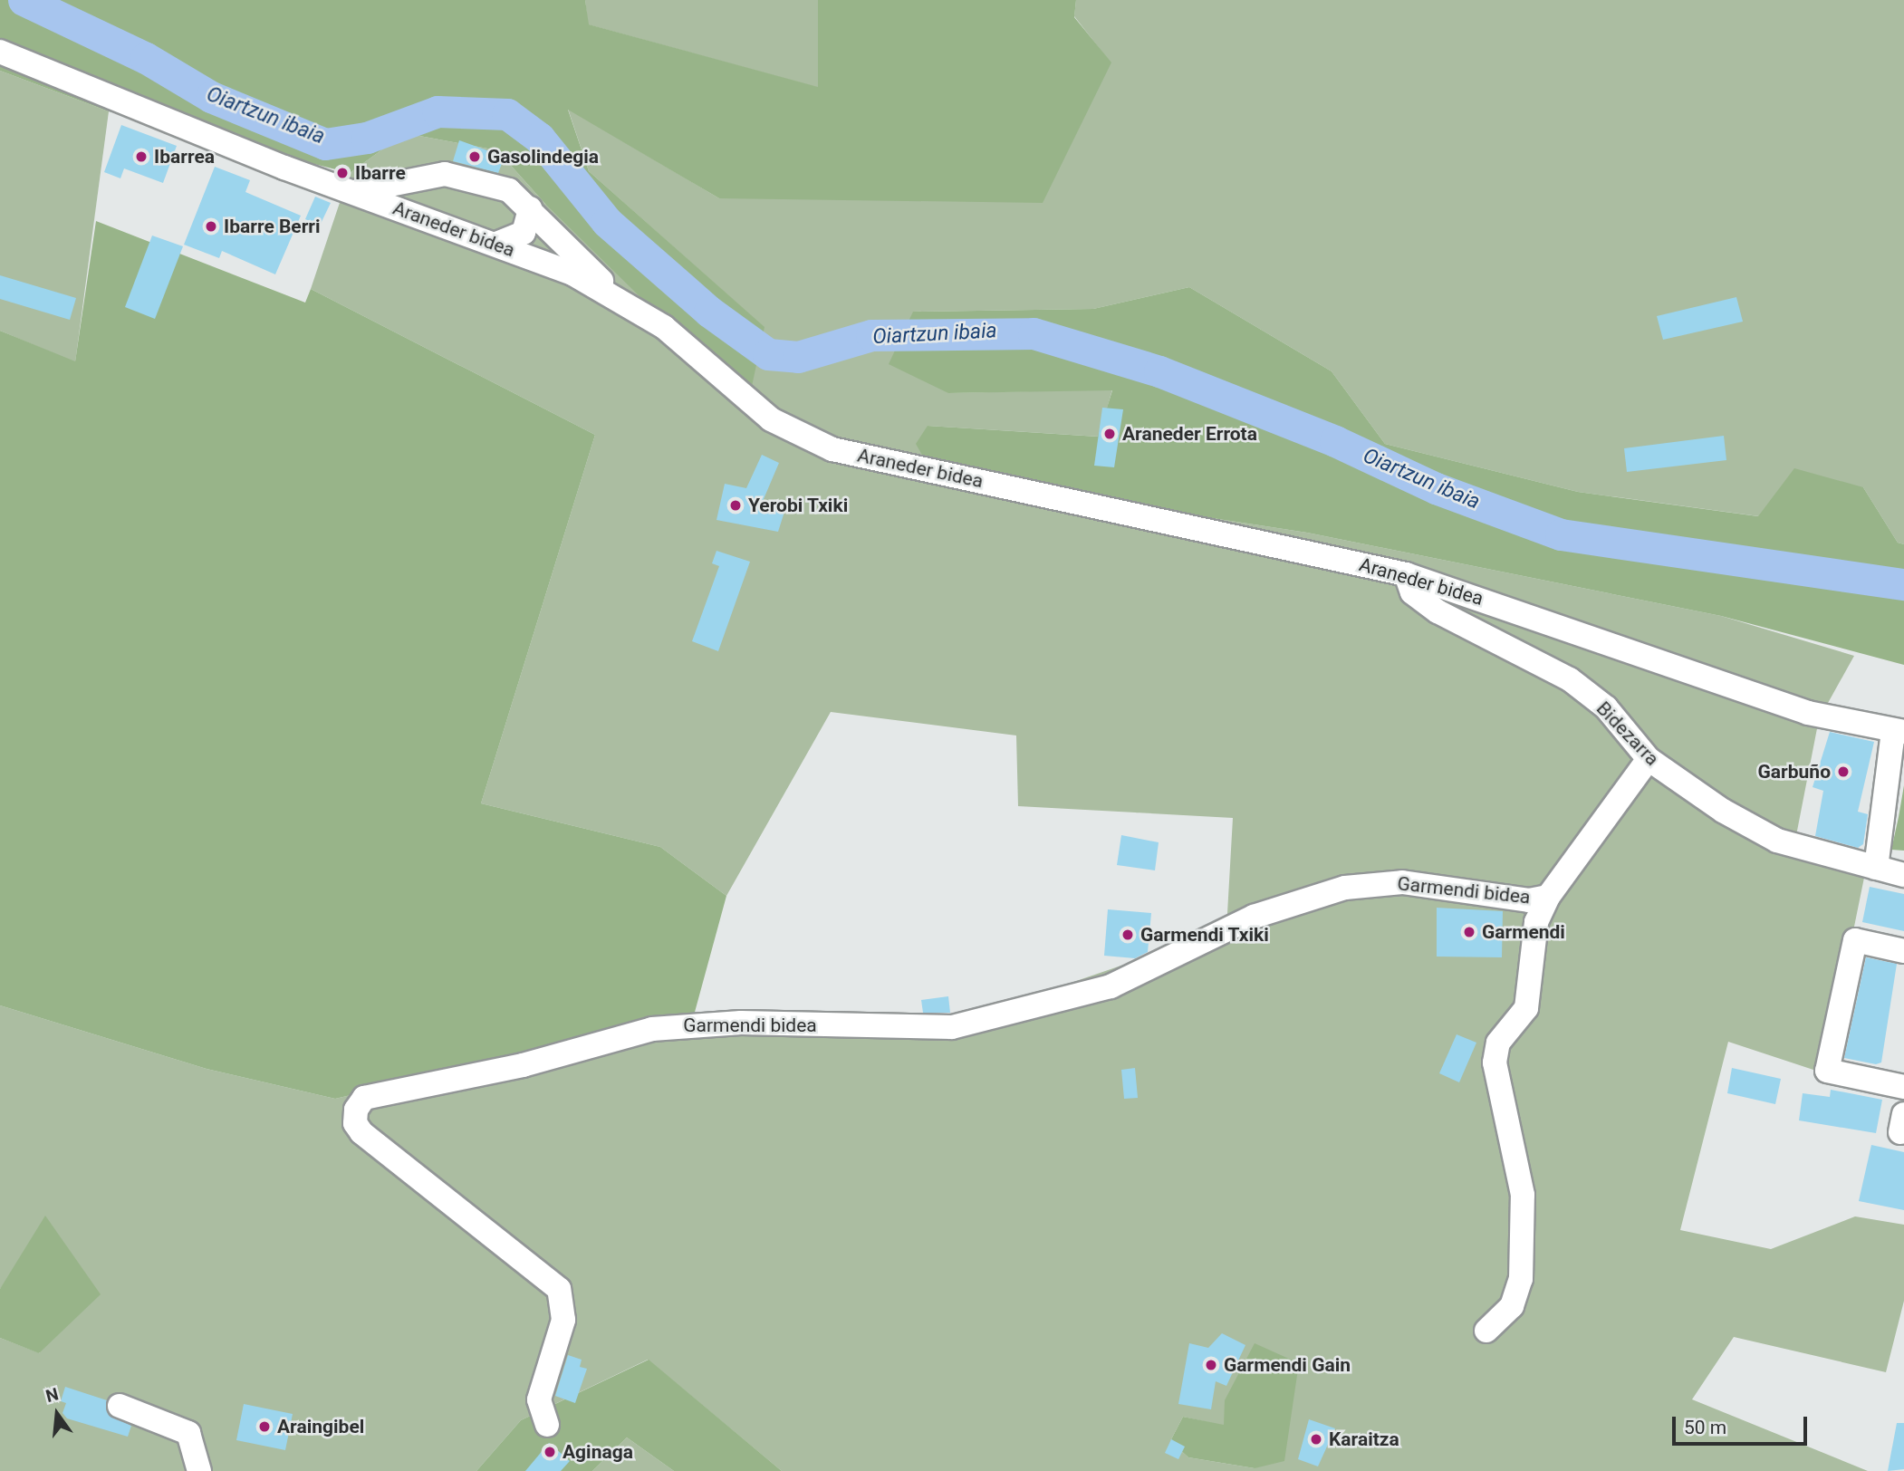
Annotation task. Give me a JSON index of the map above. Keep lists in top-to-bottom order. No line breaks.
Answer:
{"streets":{"street":["Araneder bidea","Bidezarra","Garmendi bidea"]},"crossings":[["Araneder bidea","Bidezarra"],["Bidezarra","Garmendi bidea"]],"water":["Oiartzun ibaia"],"places":["Ibarrea","Gasolindegia","Ibarre","Ibarre Berri","Araneder Errota","Yerobi Txiki","Garbuño","Garmendi","Garmendi Txiki","Garmendi Gain","Araingibel","Karaitza","Aginaga"],"scale_bar":"50 m","north":"top"}
